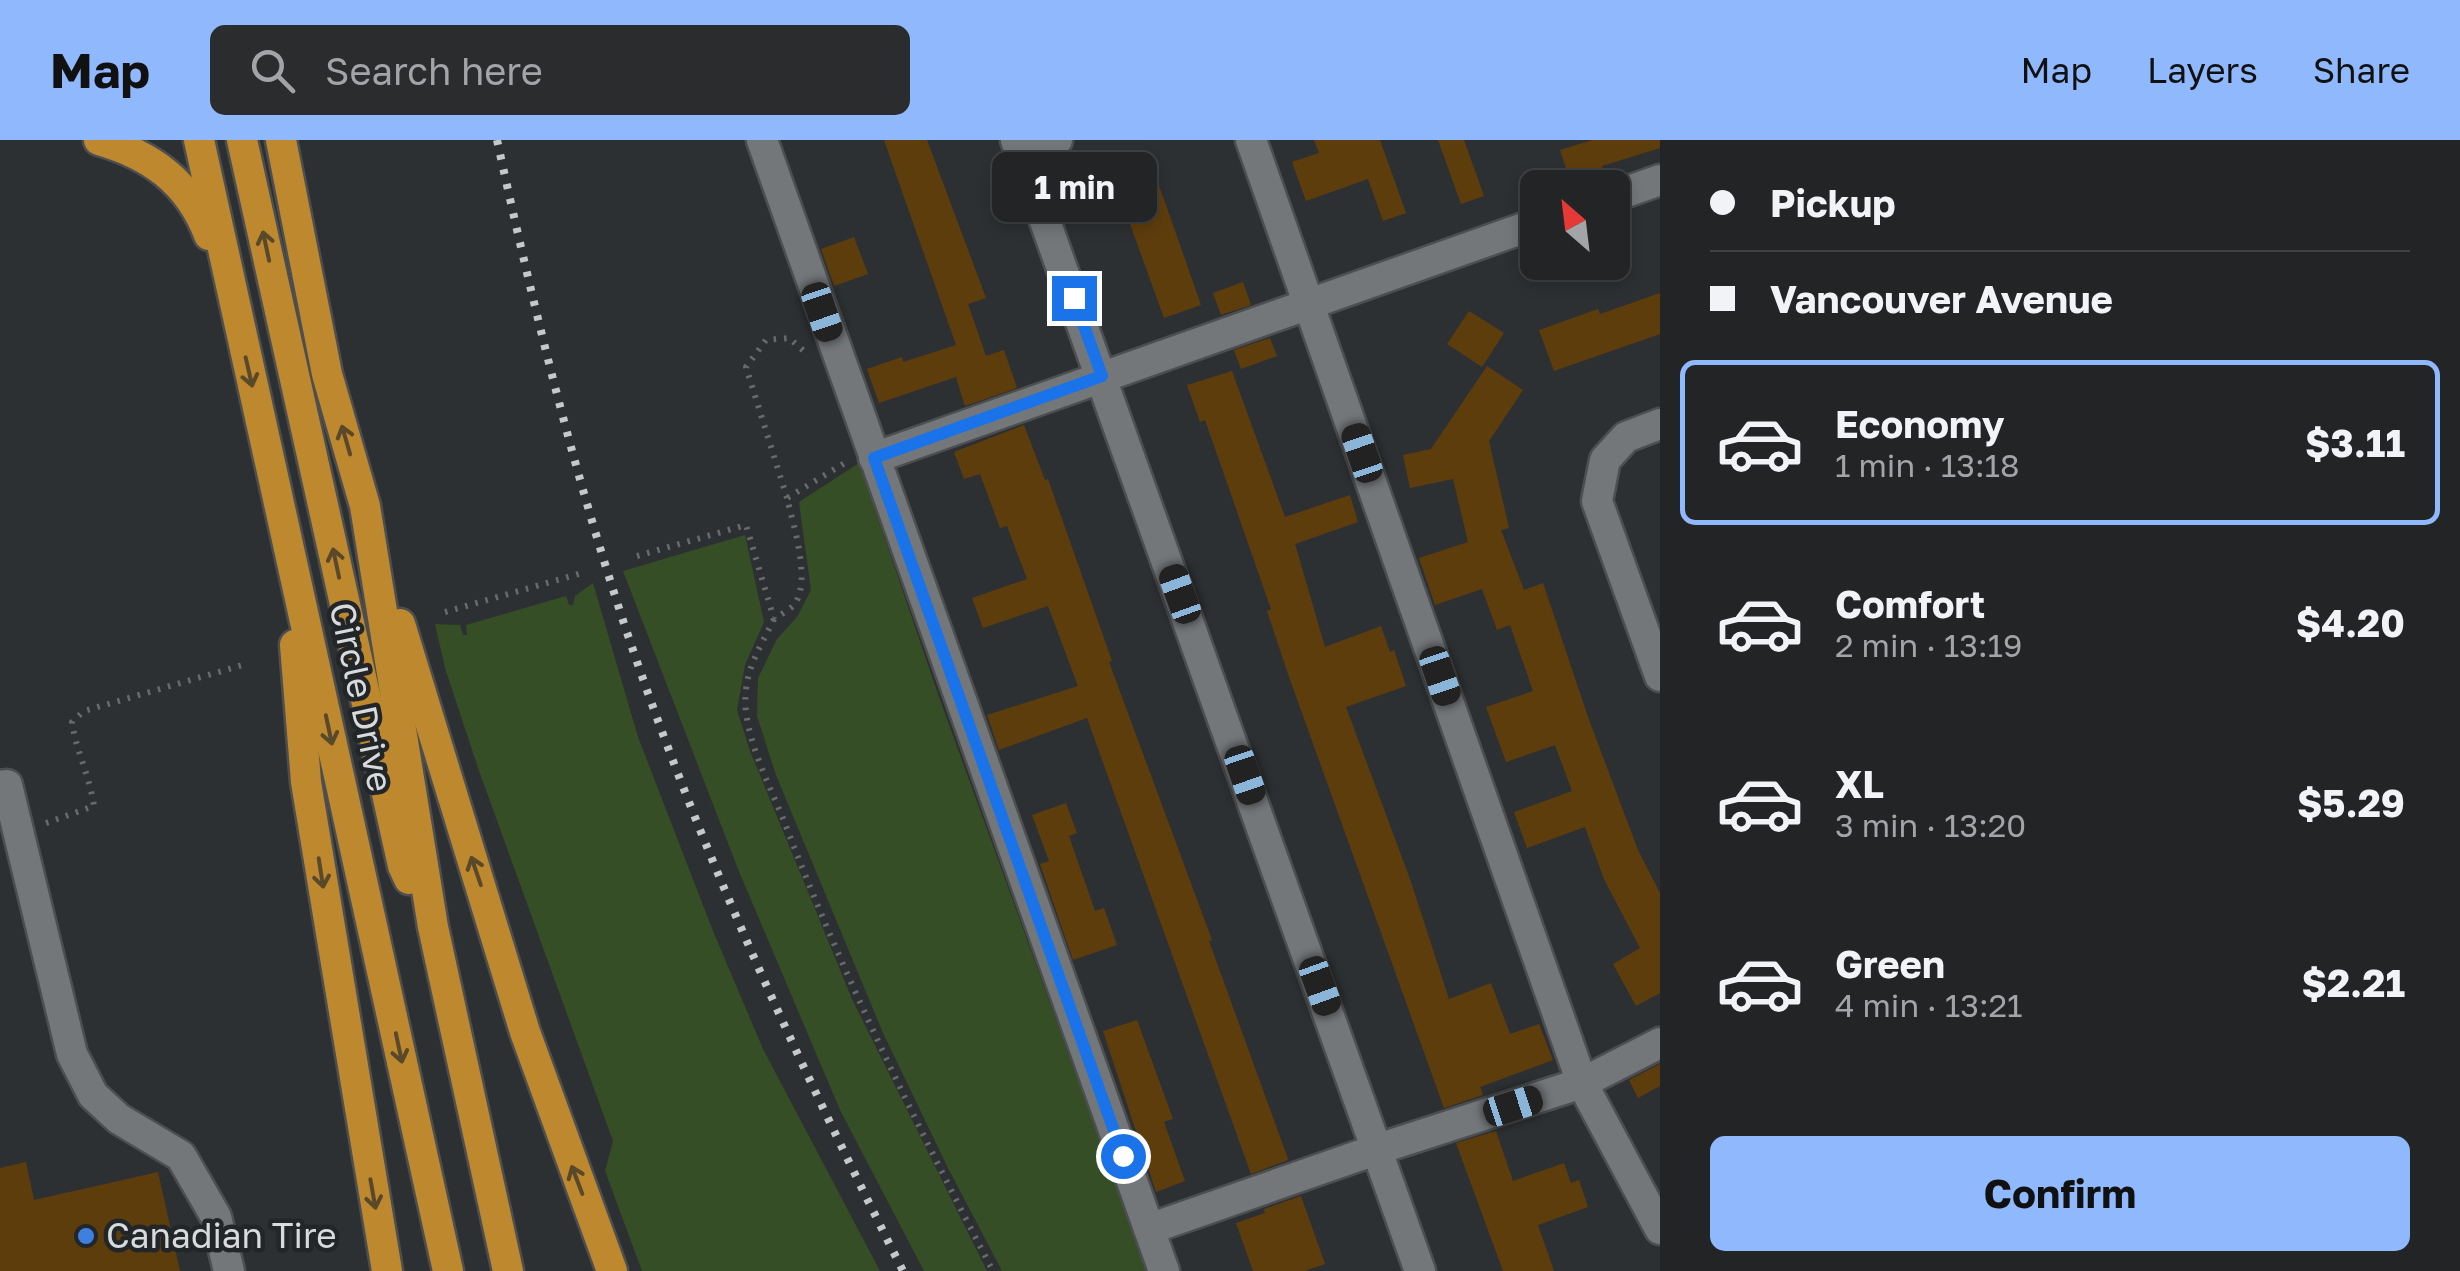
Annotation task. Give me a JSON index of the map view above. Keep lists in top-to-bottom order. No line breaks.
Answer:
{"streets":{"highway":["Circle Drive"]},"places":["Canadian Tire"],"north":"top left","page":{"header":"Map","search":"Search here","nav":["Map","Layers","Share"],"banner":["Pickup","Vancouver Avenue"],"bubble":"1 min","list":[{"name":"Economy","note":"1 min · 13:18","value":"$3.11"},{"name":"Comfort","note":"2 min · 13:19","value":"$4.20"},{"name":"XL","note":"3 min · 13:20","value":"$5.29"},{"name":"Green","note":"4 min · 13:21","value":"$2.21"}],"buttons":"Confirm"}}
